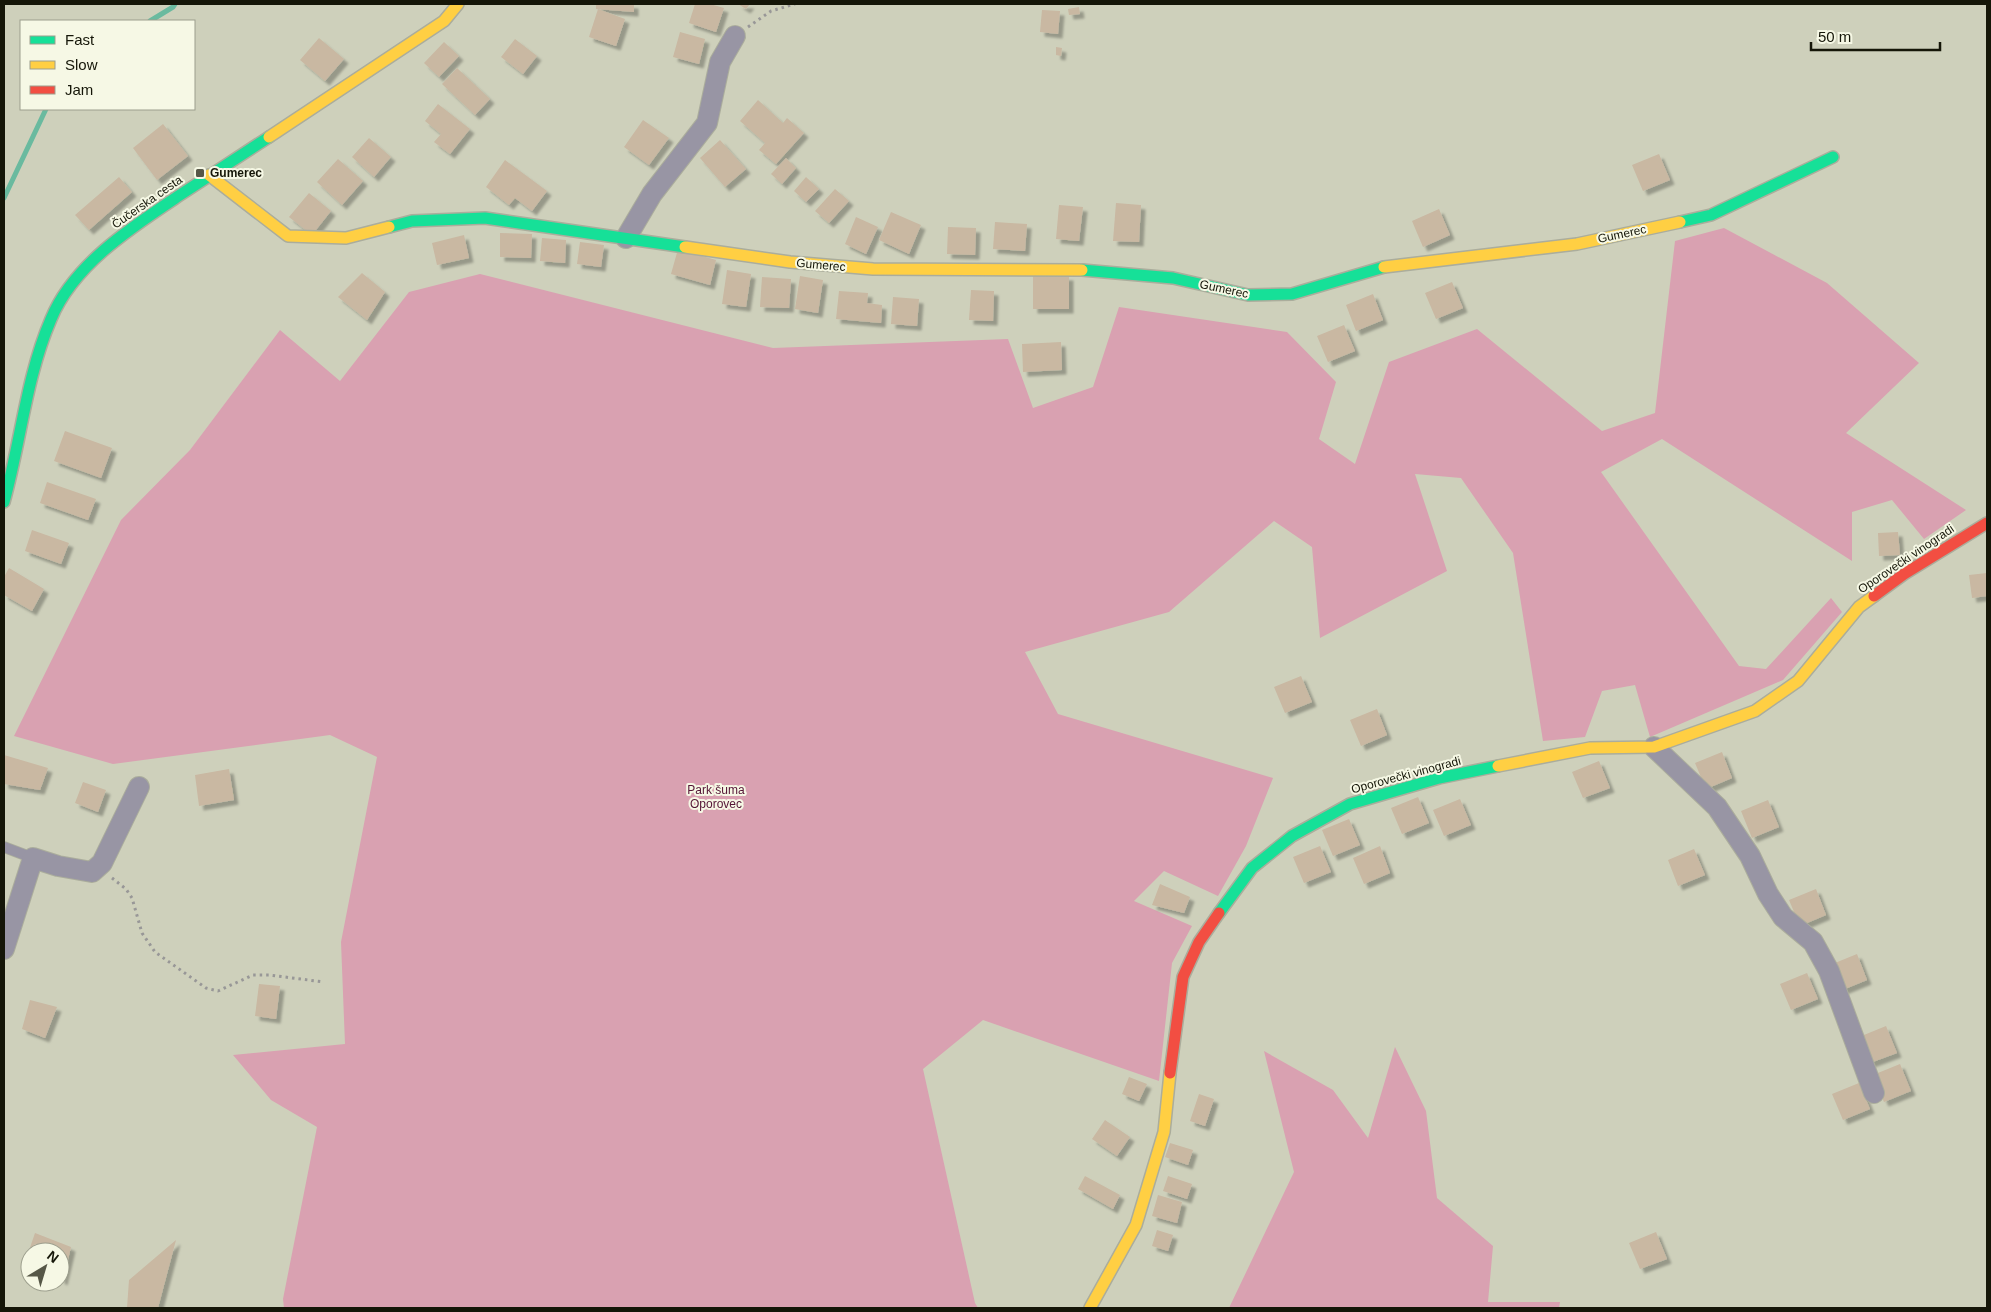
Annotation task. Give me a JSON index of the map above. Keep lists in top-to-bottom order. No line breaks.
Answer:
{"streets":{"street":["Čučerska cesta","Gumerec","Oporovečki vinogradi"]},"crossings":[["Čučerska cesta","Gumerec"]],"parks":["Park šuma Oporovec"],"places":{"transit":["Gumerec"]},"legend":["Fast","Slow","Jam"],"scale_bar":"50 m","north":"top right"}
